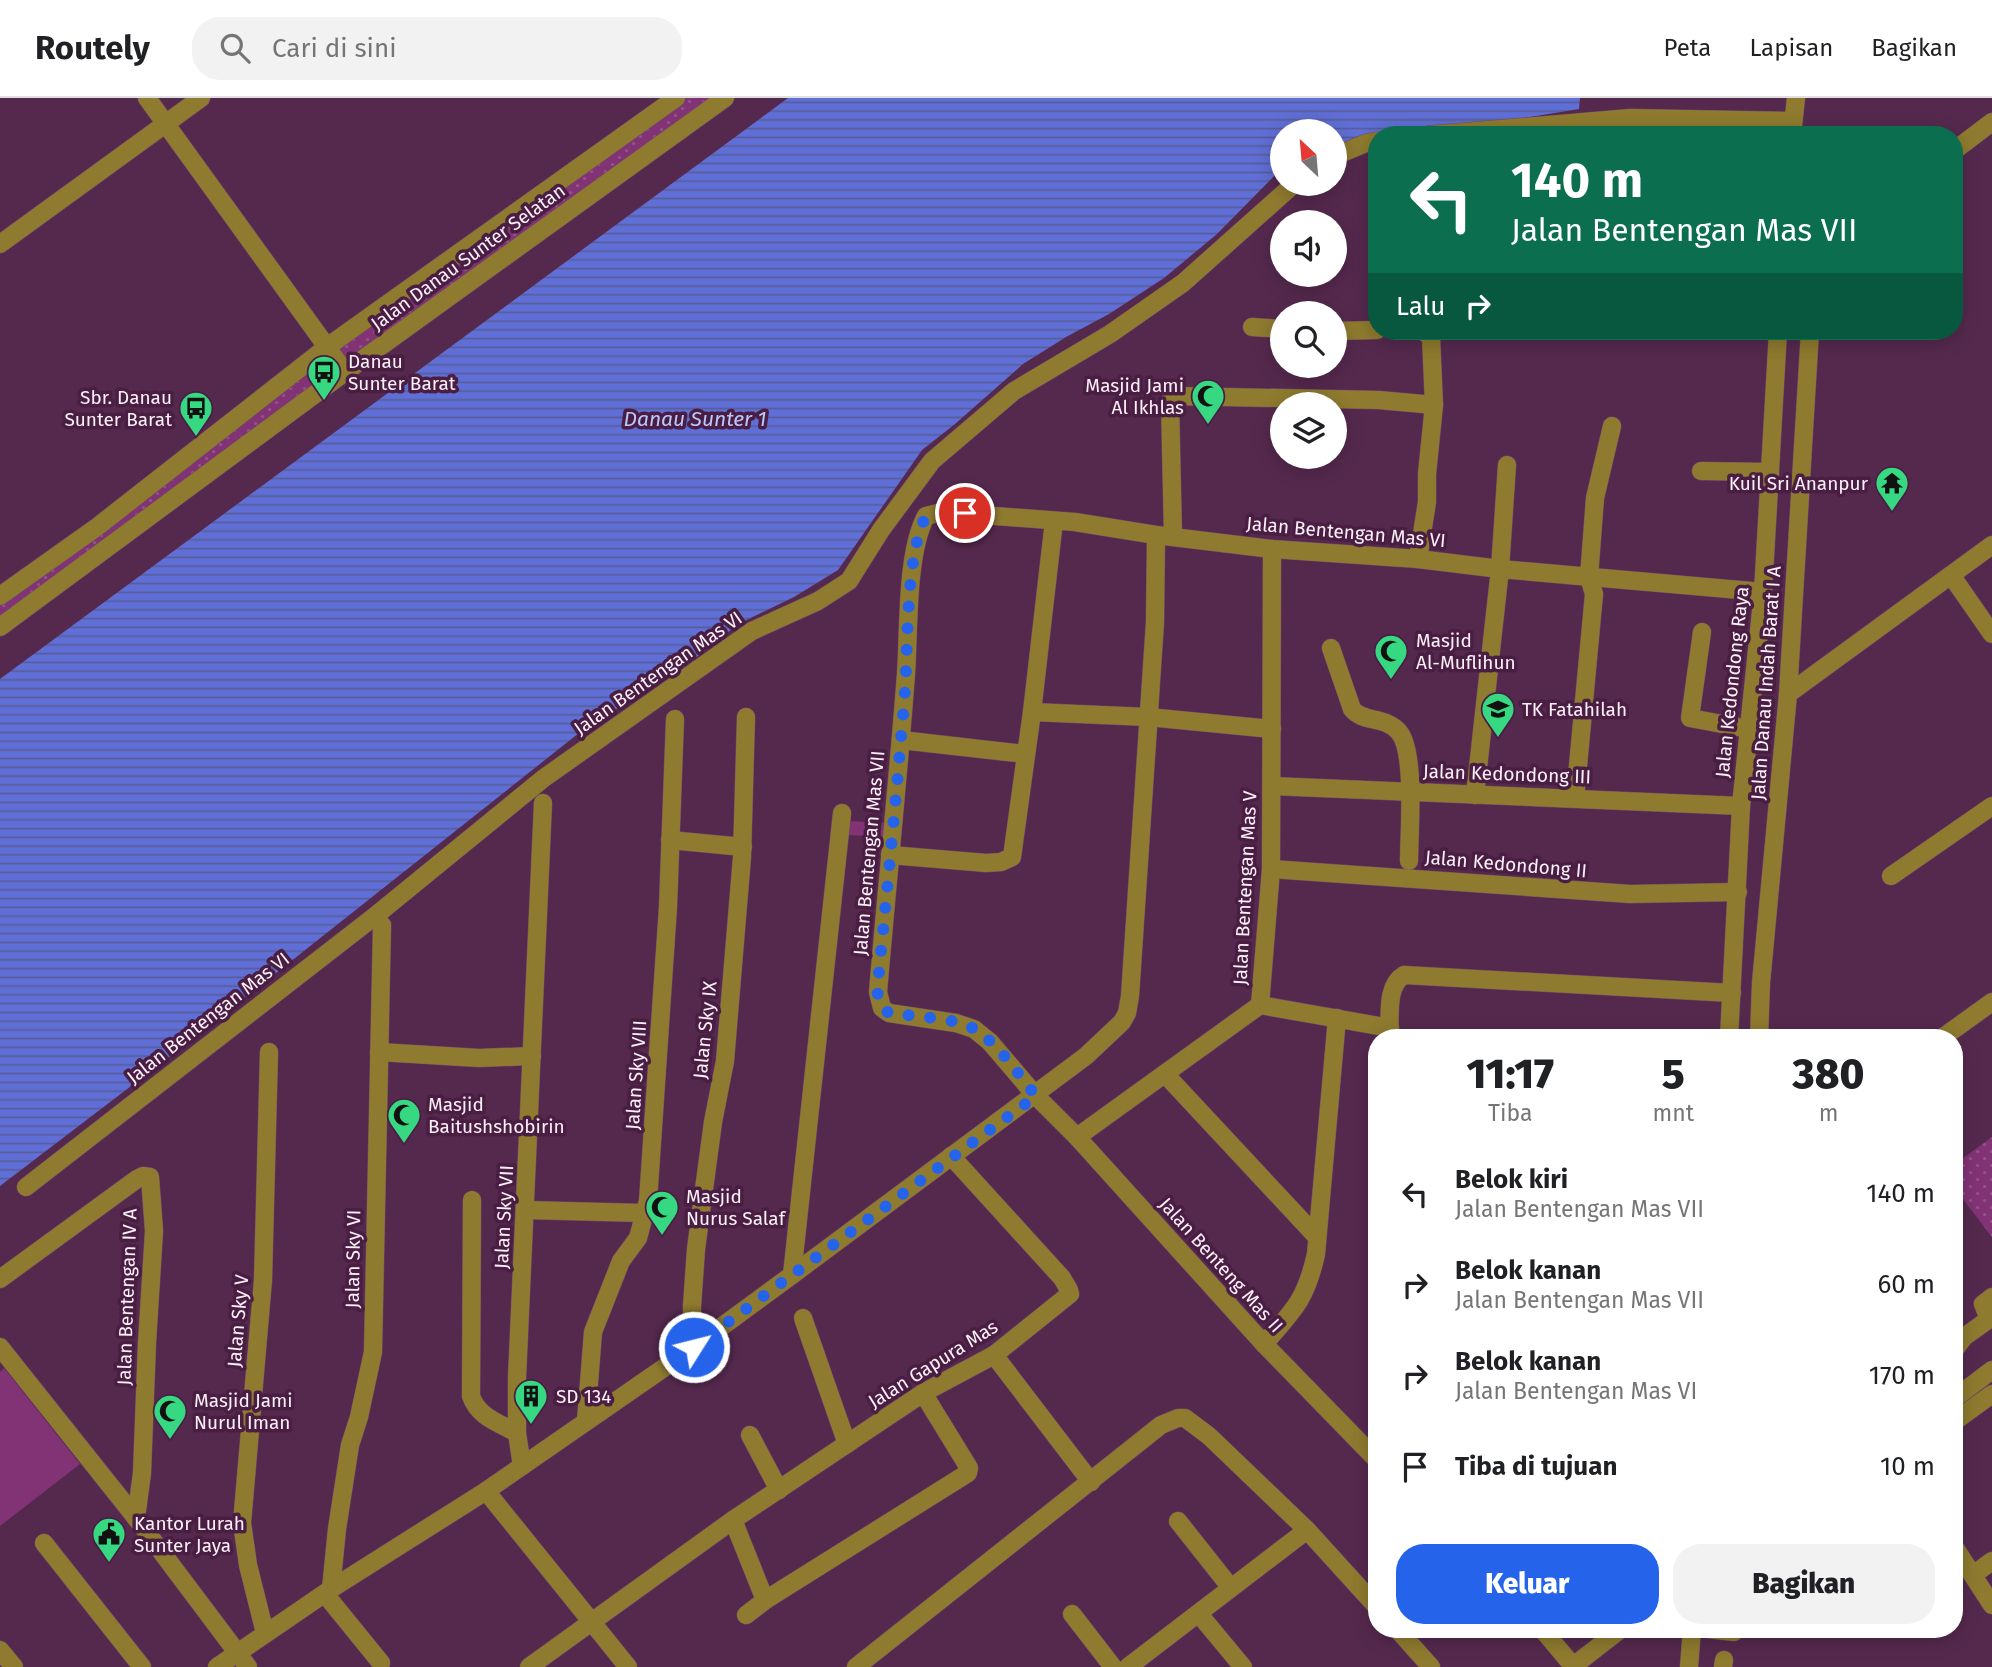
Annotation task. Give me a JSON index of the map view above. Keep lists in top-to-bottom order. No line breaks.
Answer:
{"streets":{"street":["Jalan Danau Sunter Selatan","Jalan Bentengan Mas VI","Jalan Kedondong Raya","Jalan Danau Indah Barat I A","Jalan Kedondong III","Jalan Bentengan Mas VII","Jalan Kedondong II","Jalan Bentengan Mas V","Jalan Sky IX","Jalan Sky VIII","Jalan Sky VII","Jalan Sky VI","Jalan Benteng Mas II","Jalan Bentengan IV A","Jalan Sky V","Jalan Gapura Mas"]},"crossings":[["Jalan Bentengan Mas VI","Jalan Kedondong Raya"],["Jalan Bentengan Mas VI","Jalan Bentengan Mas VII"],["Jalan Bentengan Mas VI","Jalan Bentengan Mas V"],["Jalan Kedondong Raya","Jalan Kedondong III"],["Jalan Kedondong Raya","Jalan Kedondong II"],["Jalan Kedondong III","Jalan Bentengan Mas V"],["Jalan Bentengan Mas VII","Jalan Benteng Mas II"],["Jalan Kedondong II","Jalan Bentengan Mas V"],["Jalan Bentengan Mas V","Jalan Benteng Mas II"]],"water":["Danau Sunter 1"],"places":{"bus stop":["Danau Sunter Barat","Sbr. Danau Sunter Barat"],"mosque":["Masjid Jami Al Ikhlas","Masjid Al-Muflihun","Masjid Baitushshobirin","Masjid Nurus Salaf","Masjid Jami Nurul Iman"],"temple":["Kuil Sri Ananpur"],"school or university":["TK Fatahilah"],"building":["SD 134"],"public building":["Kantor Lurah Sunter Jaya"]},"north":"top left","page":{"header":"Routely","search":"Cari di sini","nav":["Peta","Lapisan","Bagikan"],"turn":["140 m","Jalan Bentengan Mas VII"],"then":"Lalu","eta":["11:17","Tiba","5","mnt","380","m"],"list":[{"name":"Belok kiri","note":"Jalan Bentengan Mas VII","value":"140 m"},{"name":"Belok kanan","note":"Jalan Bentengan Mas VII","value":"60 m"},{"name":"Belok kanan","note":"Jalan Bentengan Mas VI","value":"170 m"},{"name":"Tiba di tujuan","value":"10 m"}],"buttons":["Keluar","Bagikan"]}}
